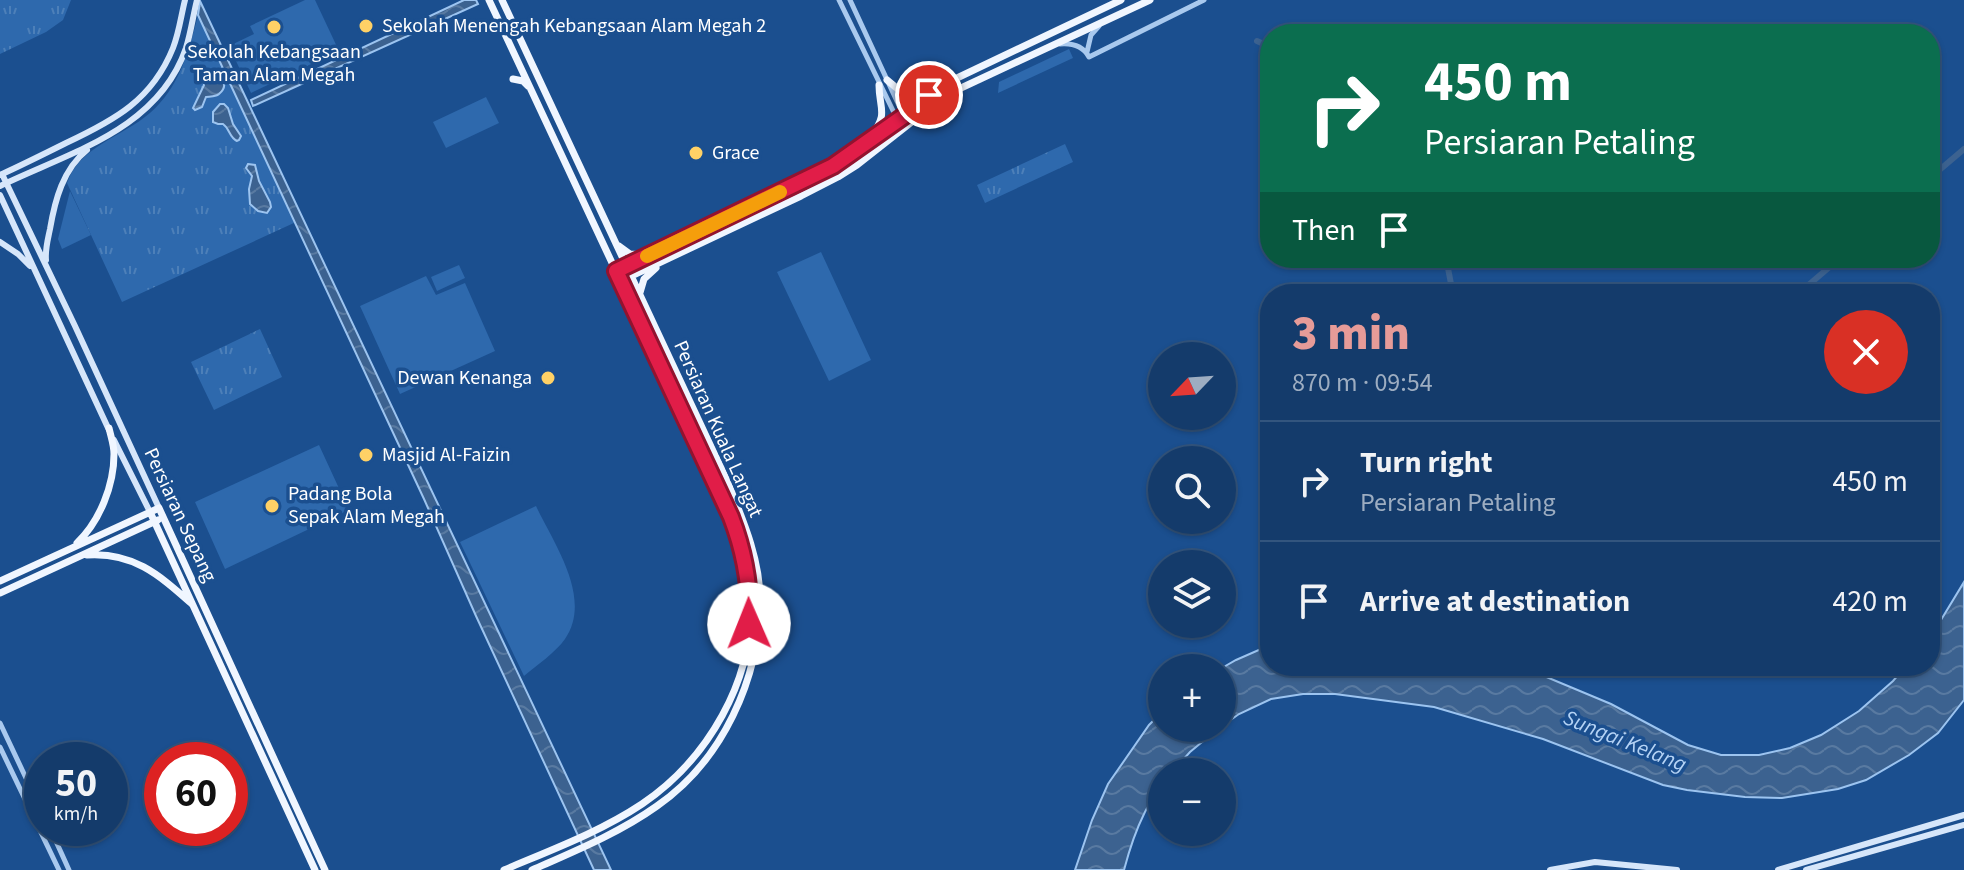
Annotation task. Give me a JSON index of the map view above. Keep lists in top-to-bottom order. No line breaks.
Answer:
{"streets":{"main road":["Persiaran Kuala Langat","Persiaran Sepang"]},"water":["Sungai Kelang"],"places":["Sekolah Menengah Kebangsaan Alam Megah 2","Sekolah Kebangsaan Taman Alam Megah","Grace","Dewan Kenanga","Masjid Al-Faizin","Padang Bola Sepak Alam Megah"],"north":"bottom left","page":{"turn":["450 m","Persiaran Petaling"],"then":"Then","heading":["3 min","870 m · 09:54"],"map_buttons":["+","−"],"list":[{"name":"Turn right","note":"Persiaran Petaling","value":"450 m"},{"name":"Arrive at destination","value":"420 m"}],"speed":"50 km/h","limit":"60"}}
